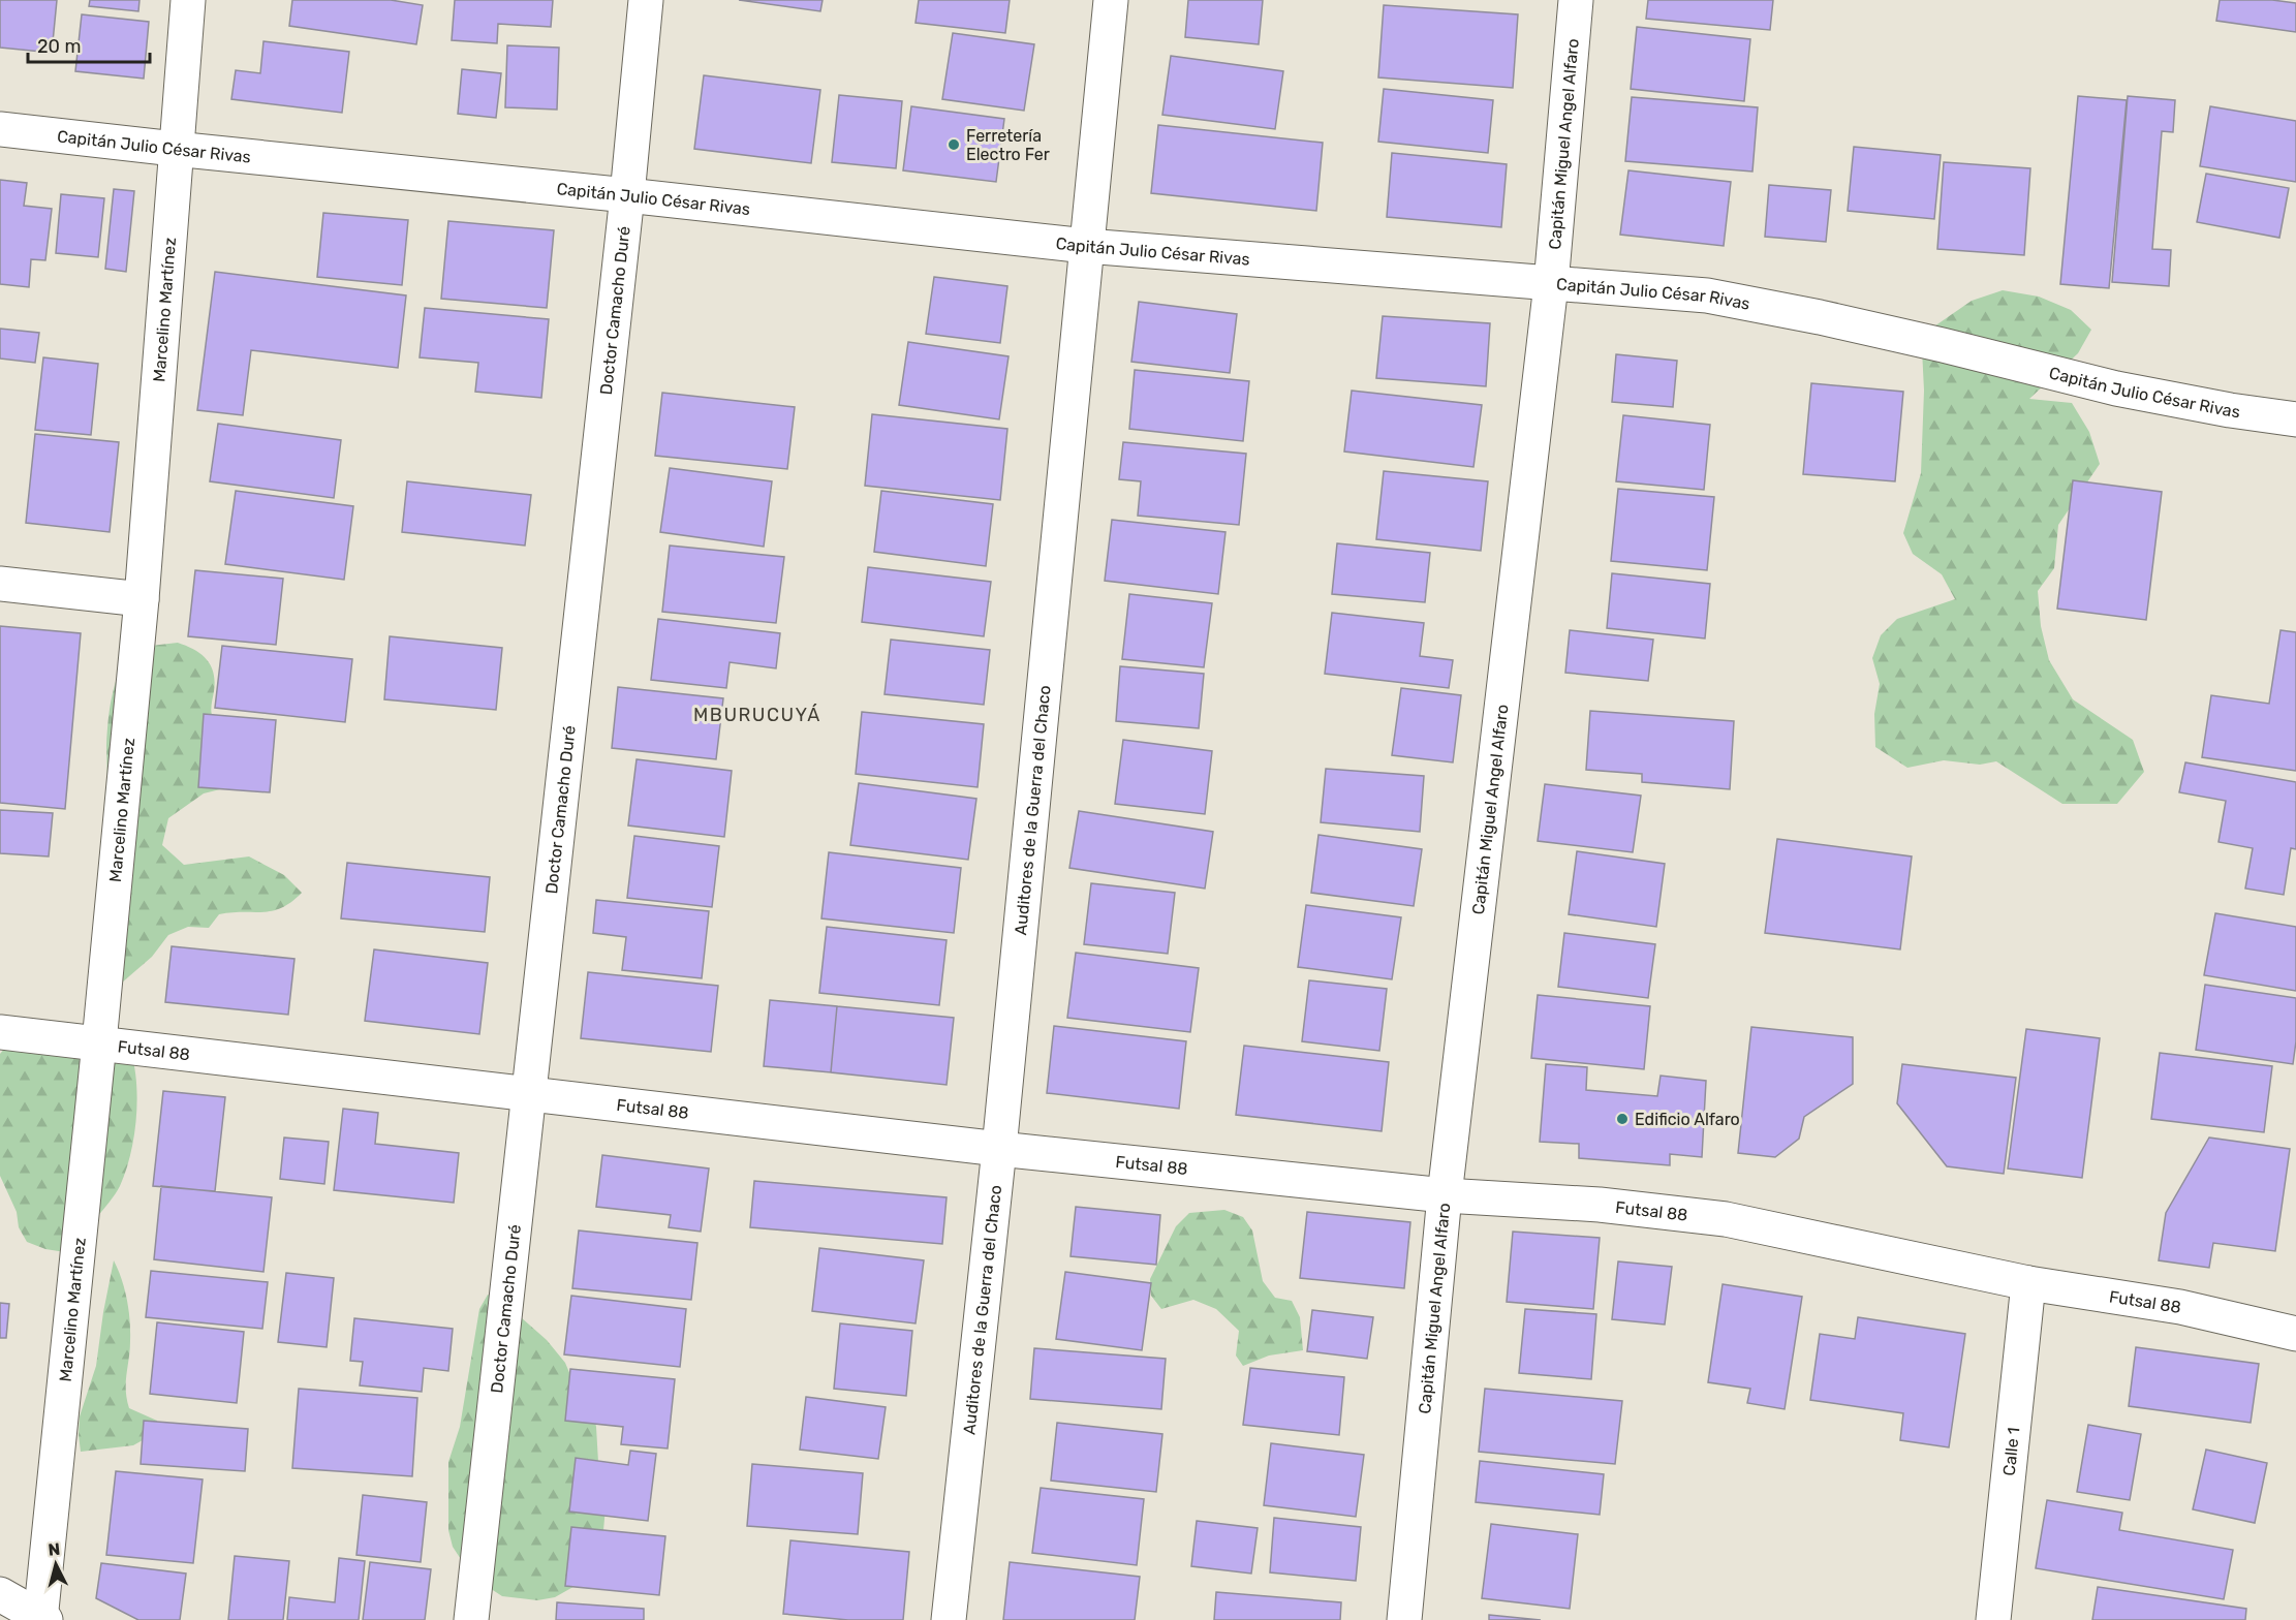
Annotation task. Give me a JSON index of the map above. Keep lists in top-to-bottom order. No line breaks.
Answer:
{"streets":{"street":["Capitán Miguel Angel Alfaro","Capitán Julio César Rivas","Marcelino Martínez","Doctor Camacho Duré","Auditores de la Guerra del Chaco","Futsal 88","Calle 1"]},"crossings":[["Capitán Miguel Angel Alfaro","Capitán Julio César Rivas"],["Capitán Miguel Angel Alfaro","Futsal 88"],["Capitán Julio César Rivas","Marcelino Martínez"],["Capitán Julio César Rivas","Doctor Camacho Duré"],["Capitán Julio César Rivas","Auditores de la Guerra del Chaco"],["Marcelino Martínez","Futsal 88"],["Doctor Camacho Duré","Futsal 88"],["Auditores de la Guerra del Chaco","Futsal 88"],["Futsal 88","Calle 1"]],"districts":["MBURUCUYÁ"],"places":["Ferretería Electro Fer","Edificio Alfaro"],"scale_bar":"20 m","north":"top"}
